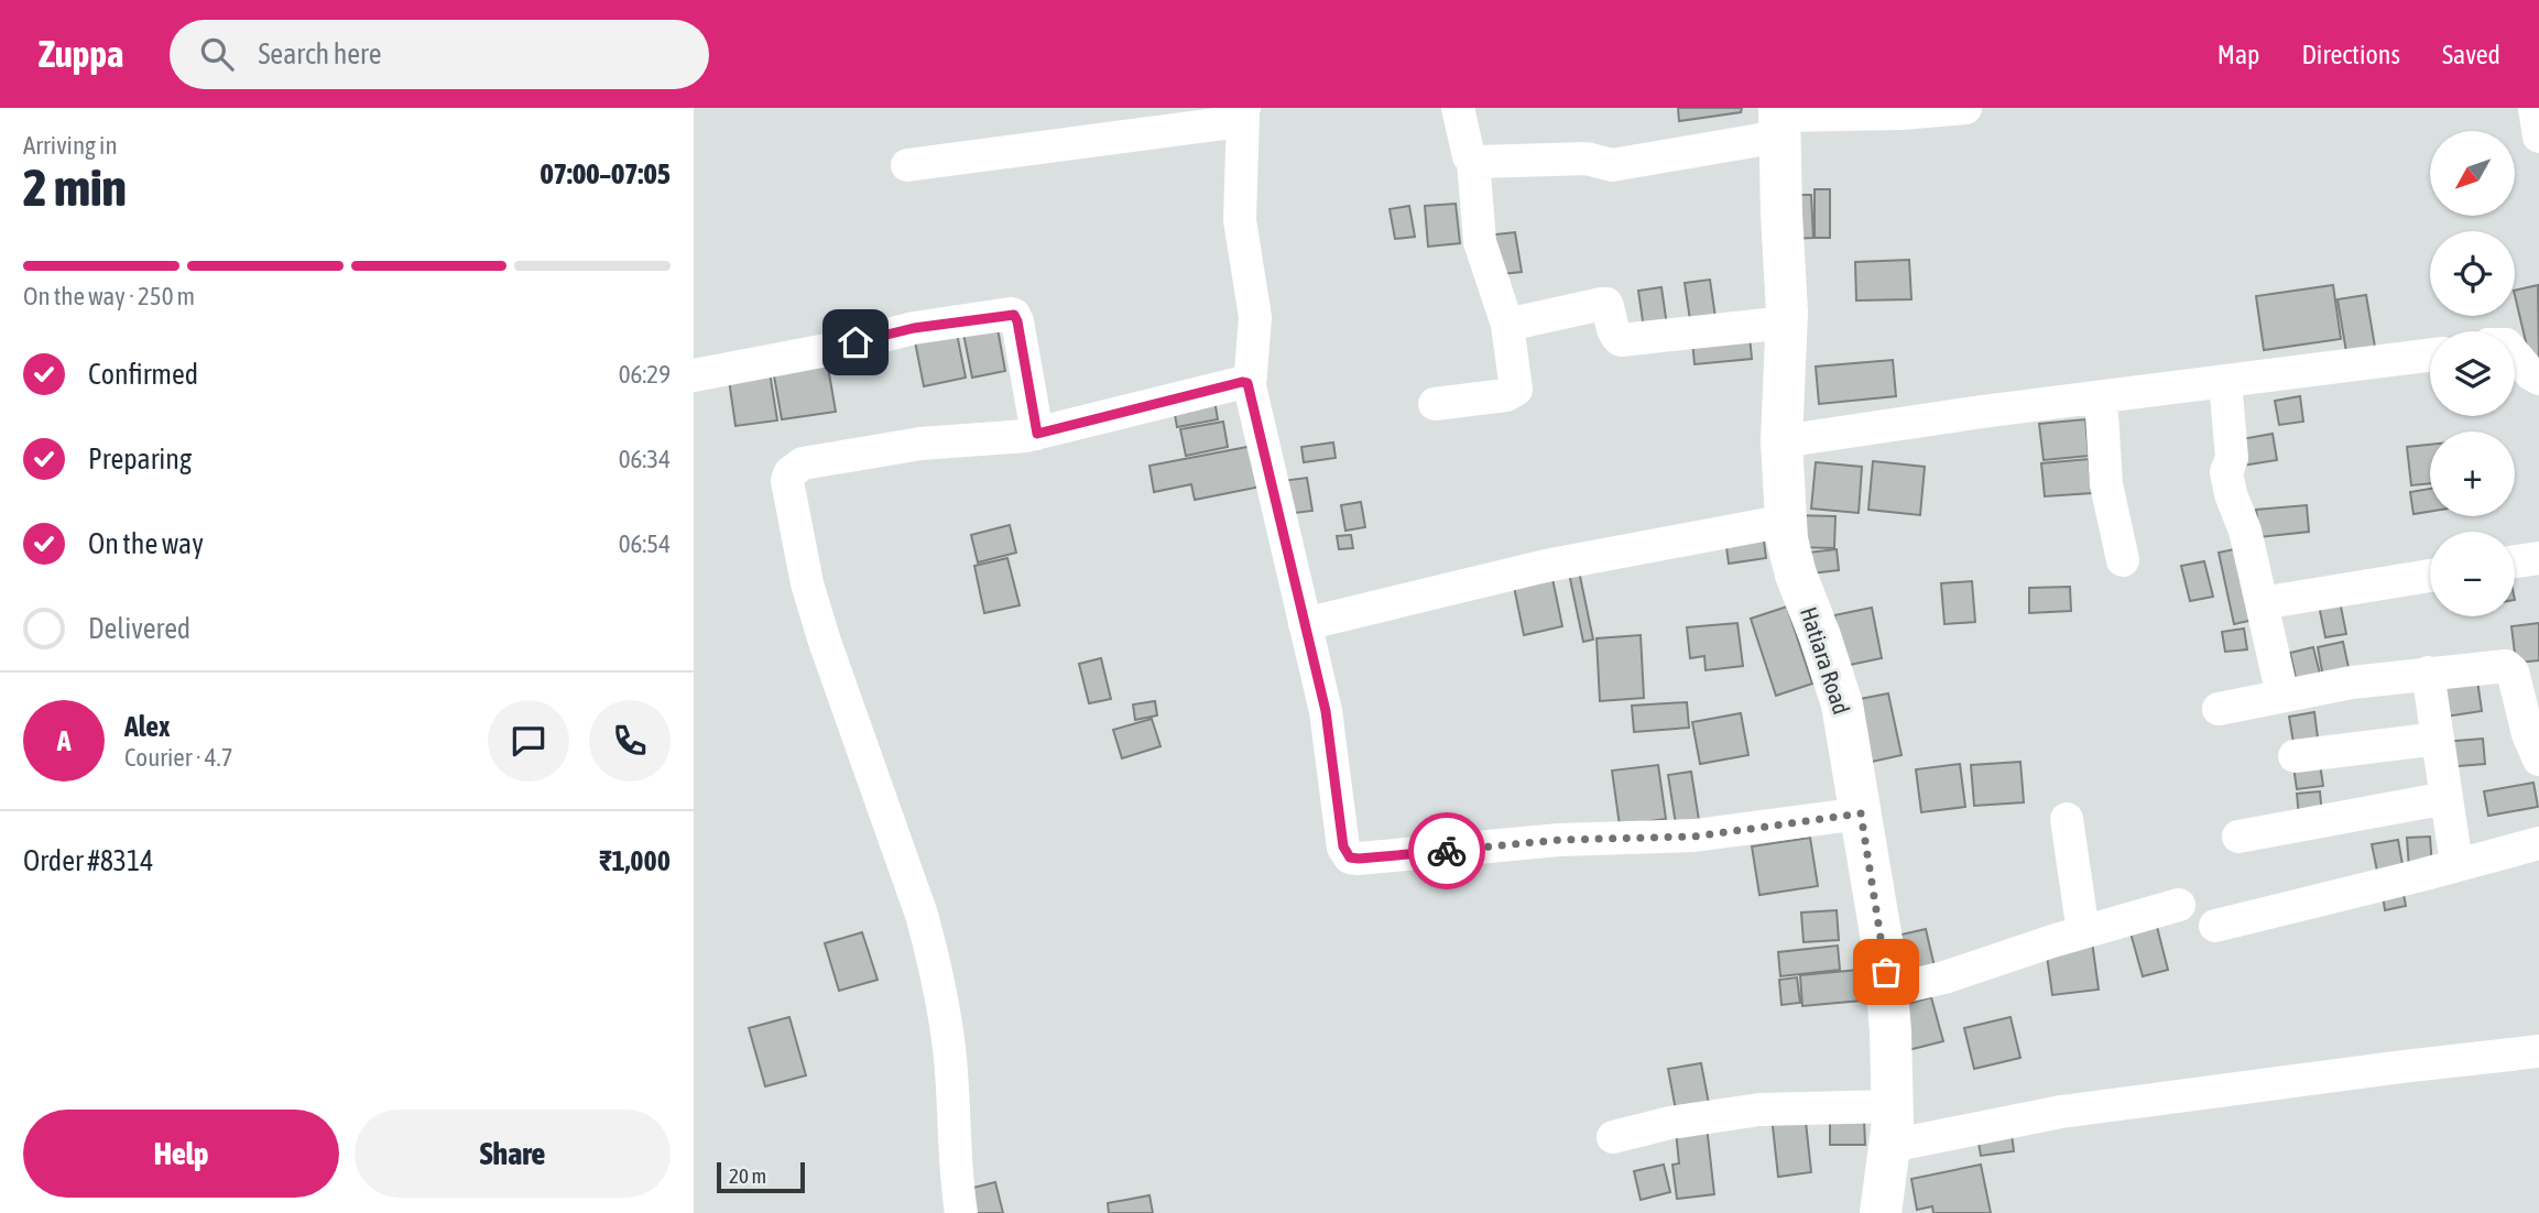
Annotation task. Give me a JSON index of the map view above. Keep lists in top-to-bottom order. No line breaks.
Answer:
{"streets":{"street":["Hatiara Road"]},"scale_bar":"20 m","north":"bottom left","page":{"header":"Zuppa","search":"Search here","nav":["Map","Directions","Saved"],"heading":["2 min","Arriving in","07:00–07:05"],"panel":["Alex","Courier · 4.7","Order #8314","₹1,000"],"map_buttons":["+","−"],"bar":"On the way · 250 m","list":[["Confirmed","06:29"],["Preparing","06:34"],["On the way","06:54"],"Delivered"],"round":"A","buttons":["Help","Share"],"scale":"20 m"}}
